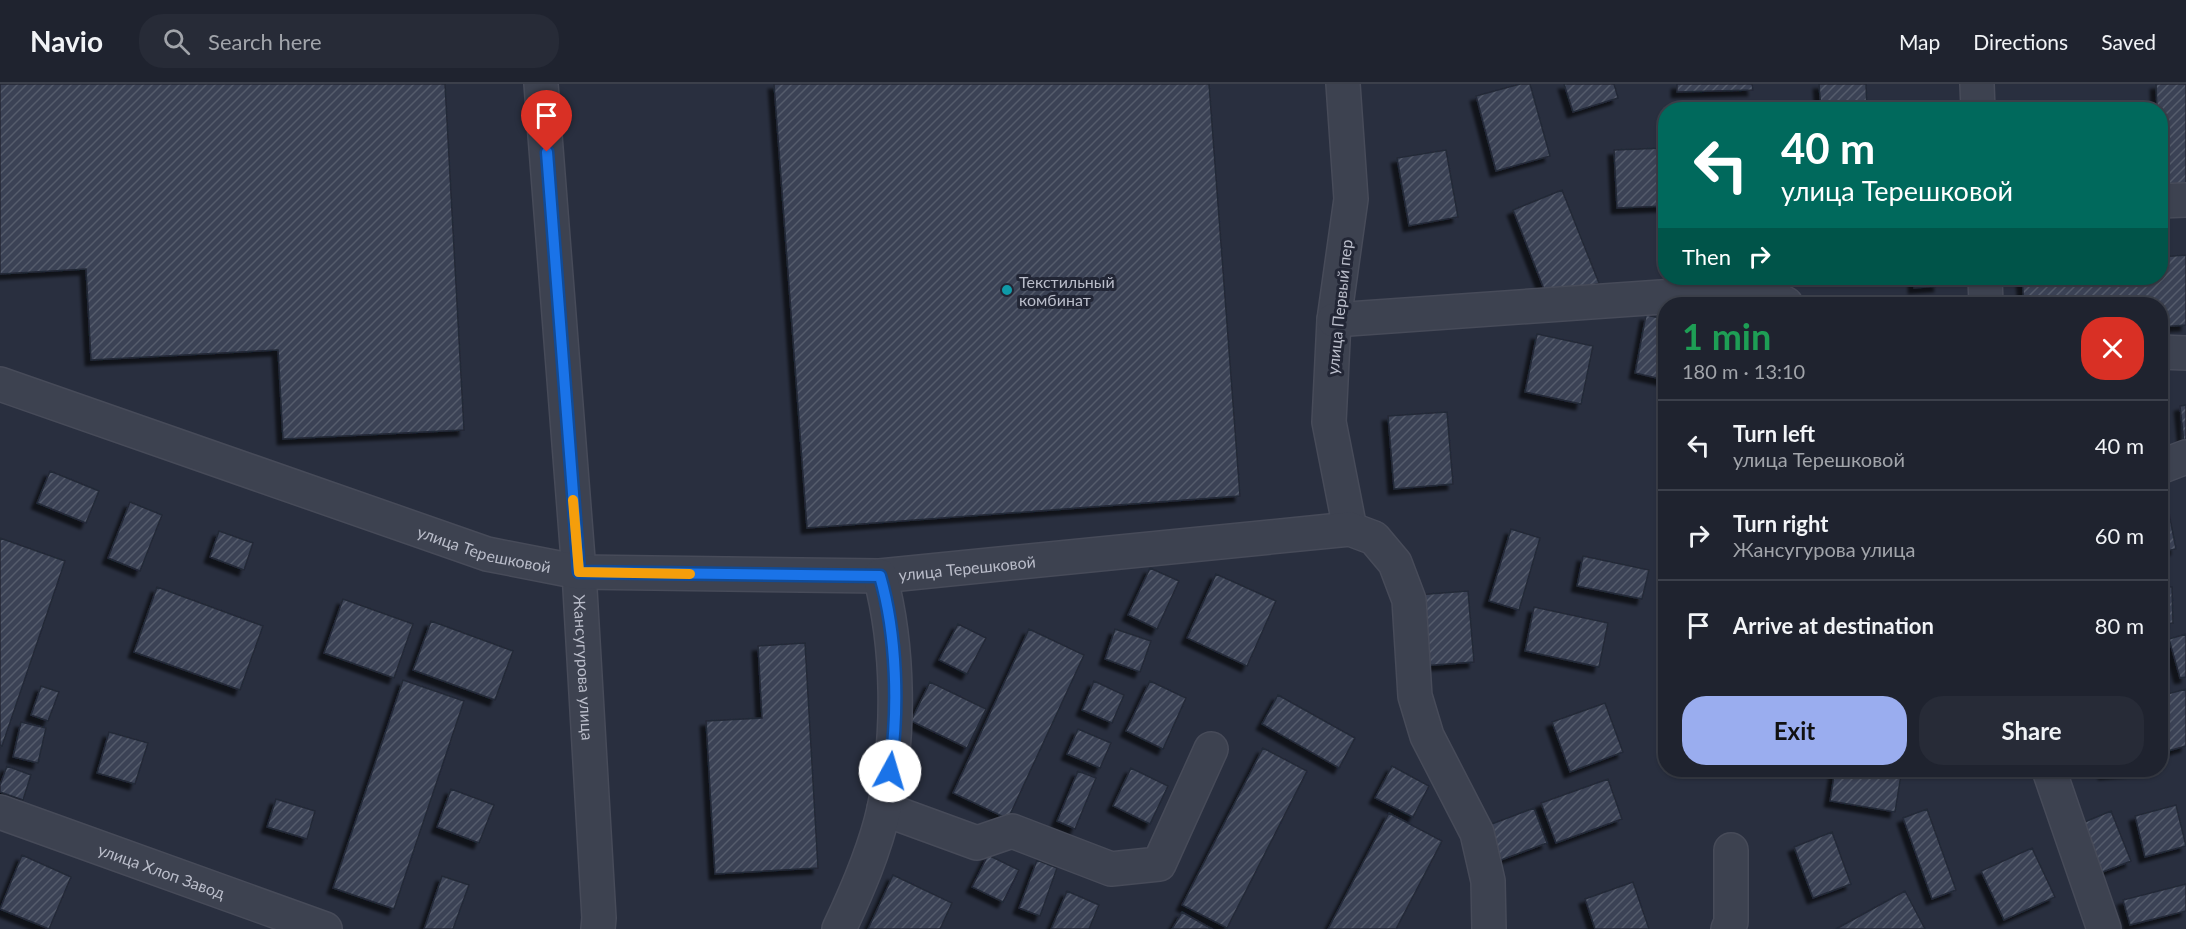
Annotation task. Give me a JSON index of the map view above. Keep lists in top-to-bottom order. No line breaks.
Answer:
{"streets":{"street":["улица Первый пер","улица Терешковой","Жансугурова улица","улица Хлоп Завод"]},"crossings":[["улица Первый пер","улица Терешковой"],["улица Терешковой","Жансугурова улица"]],"places":["Текстильный комбинат"],"page":{"header":"Navio","search":"Search here","nav":["Map","Directions","Saved"],"turn":["40 m","улица Терешковой"],"then":"Then","heading":["1 min","180 m · 13:10"],"list":[{"name":"Turn left","note":"улица Терешковой","value":"40 m"},{"name":"Turn right","note":"Жансугурова улица","value":"60 m"},{"name":"Arrive at destination","value":"80 m"}],"buttons":["Exit","Share"]}}
